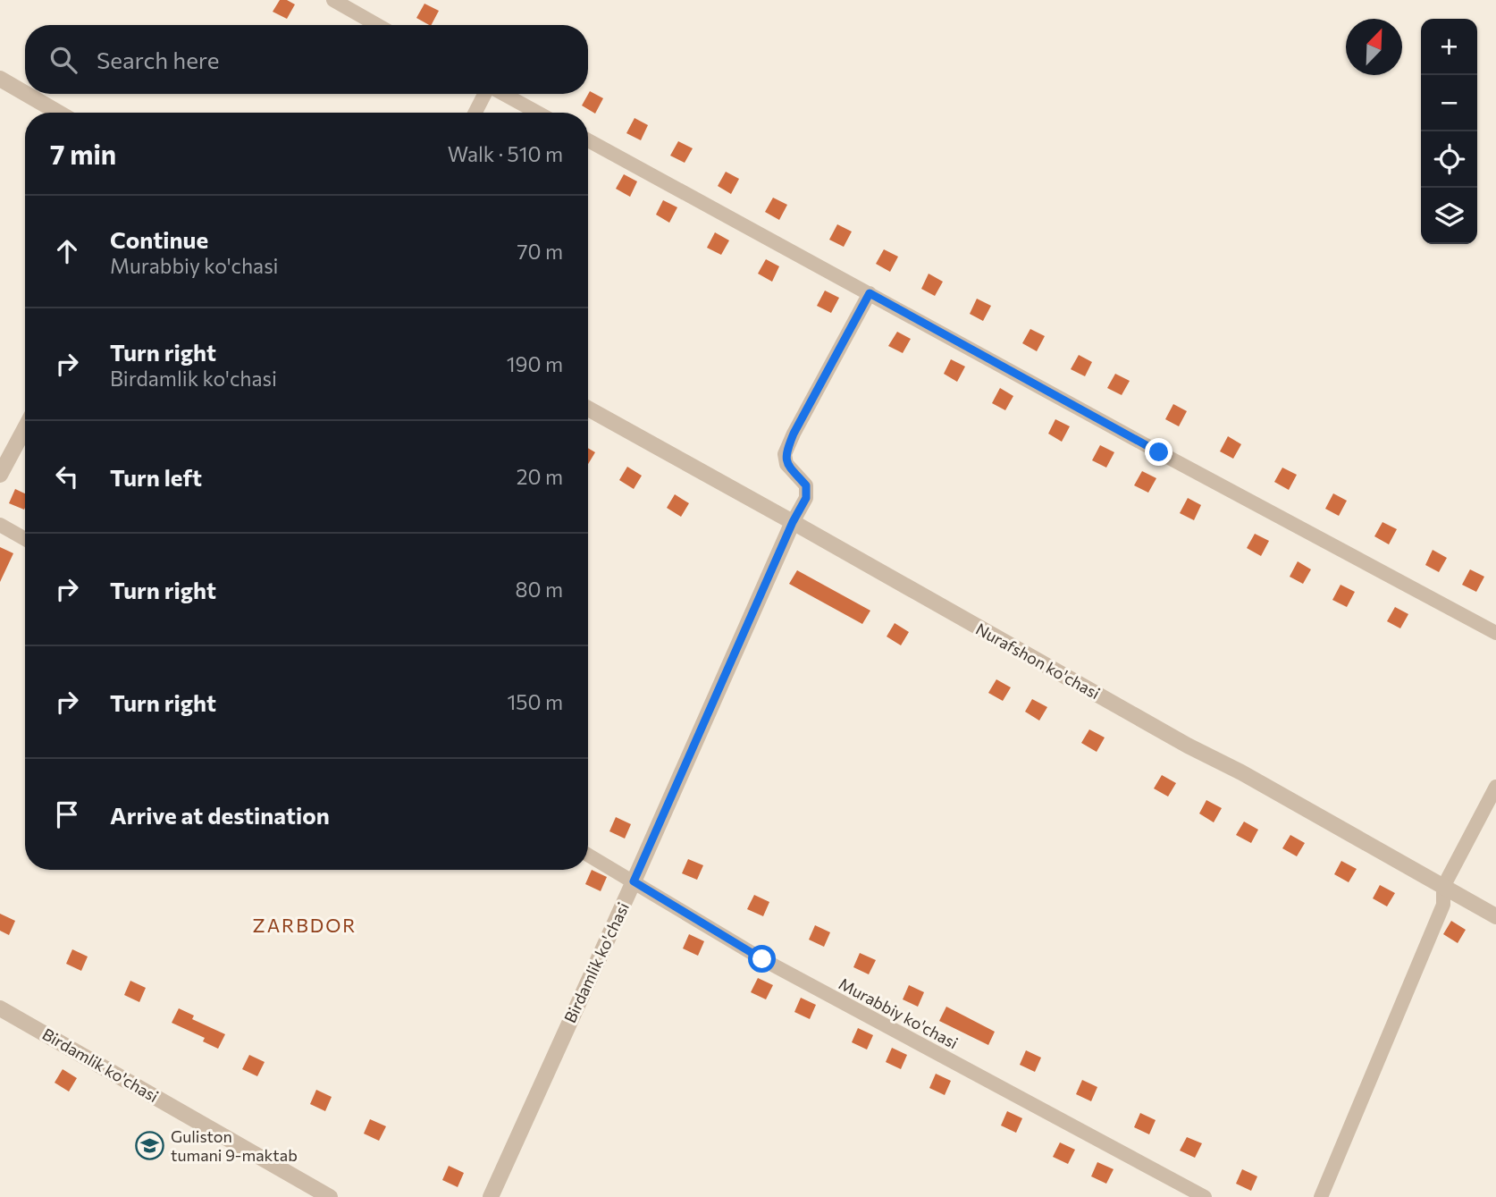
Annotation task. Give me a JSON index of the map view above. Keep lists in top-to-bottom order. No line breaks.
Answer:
{"streets":{"street":["Nurafshon ko'chasi","Birdamlik ko'chasi","Murabbiy ko'chasi"]},"crossings":[["Nurafshon ko'chasi","Birdamlik ko'chasi"],["Birdamlik ko'chasi","Murabbiy ko'chasi"]],"districts":["ZARBDOR"],"places":{"school or university":["Guliston tumani 9-maktab"]},"north":"top right","page":{"map_buttons":["+","−"],"search":"Search here","heading":["7 min","Walk · 510 m"],"list":[["Continue","Murabbiy ko'chasi","70 m"],["Turn right","Birdamlik ko'chasi","190 m"],["Turn left","20 m"],["Turn right","80 m"],["Turn right","150 m"],"Arrive at destination"]}}
